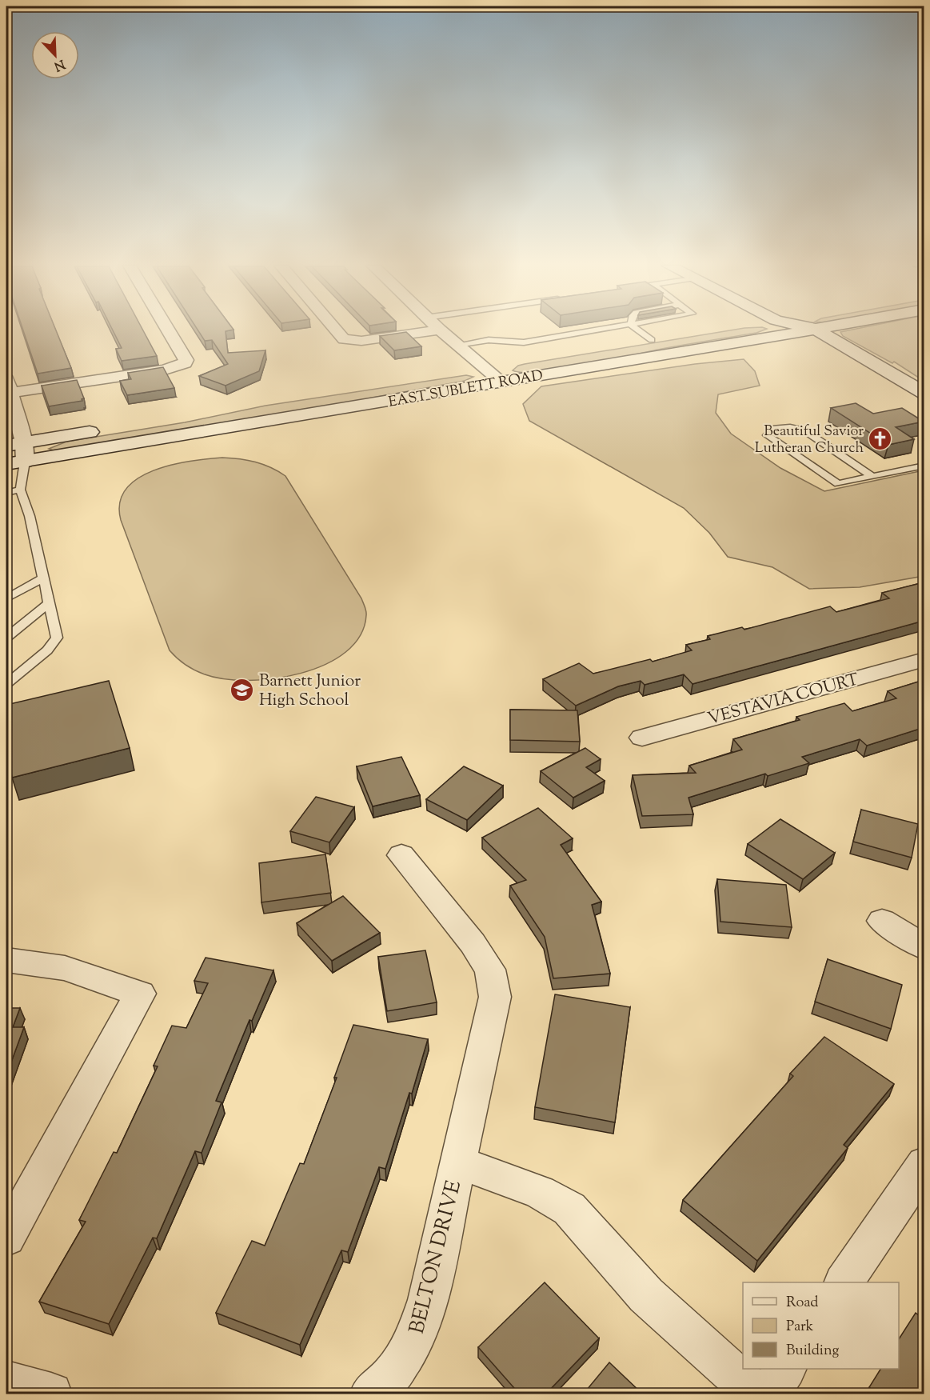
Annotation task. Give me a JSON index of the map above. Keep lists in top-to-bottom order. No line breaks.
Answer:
{"streets":{"main road":["EAST SUBLETT ROAD"],"street":["VESTAVIA COURT","BELTON DRIVE"]},"places":{"church":["Beautiful Savior Lutheran Church"],"school or university":["Barnett Junior High School"]},"legend":["Road","Park","Building"],"north":"bottom right"}
